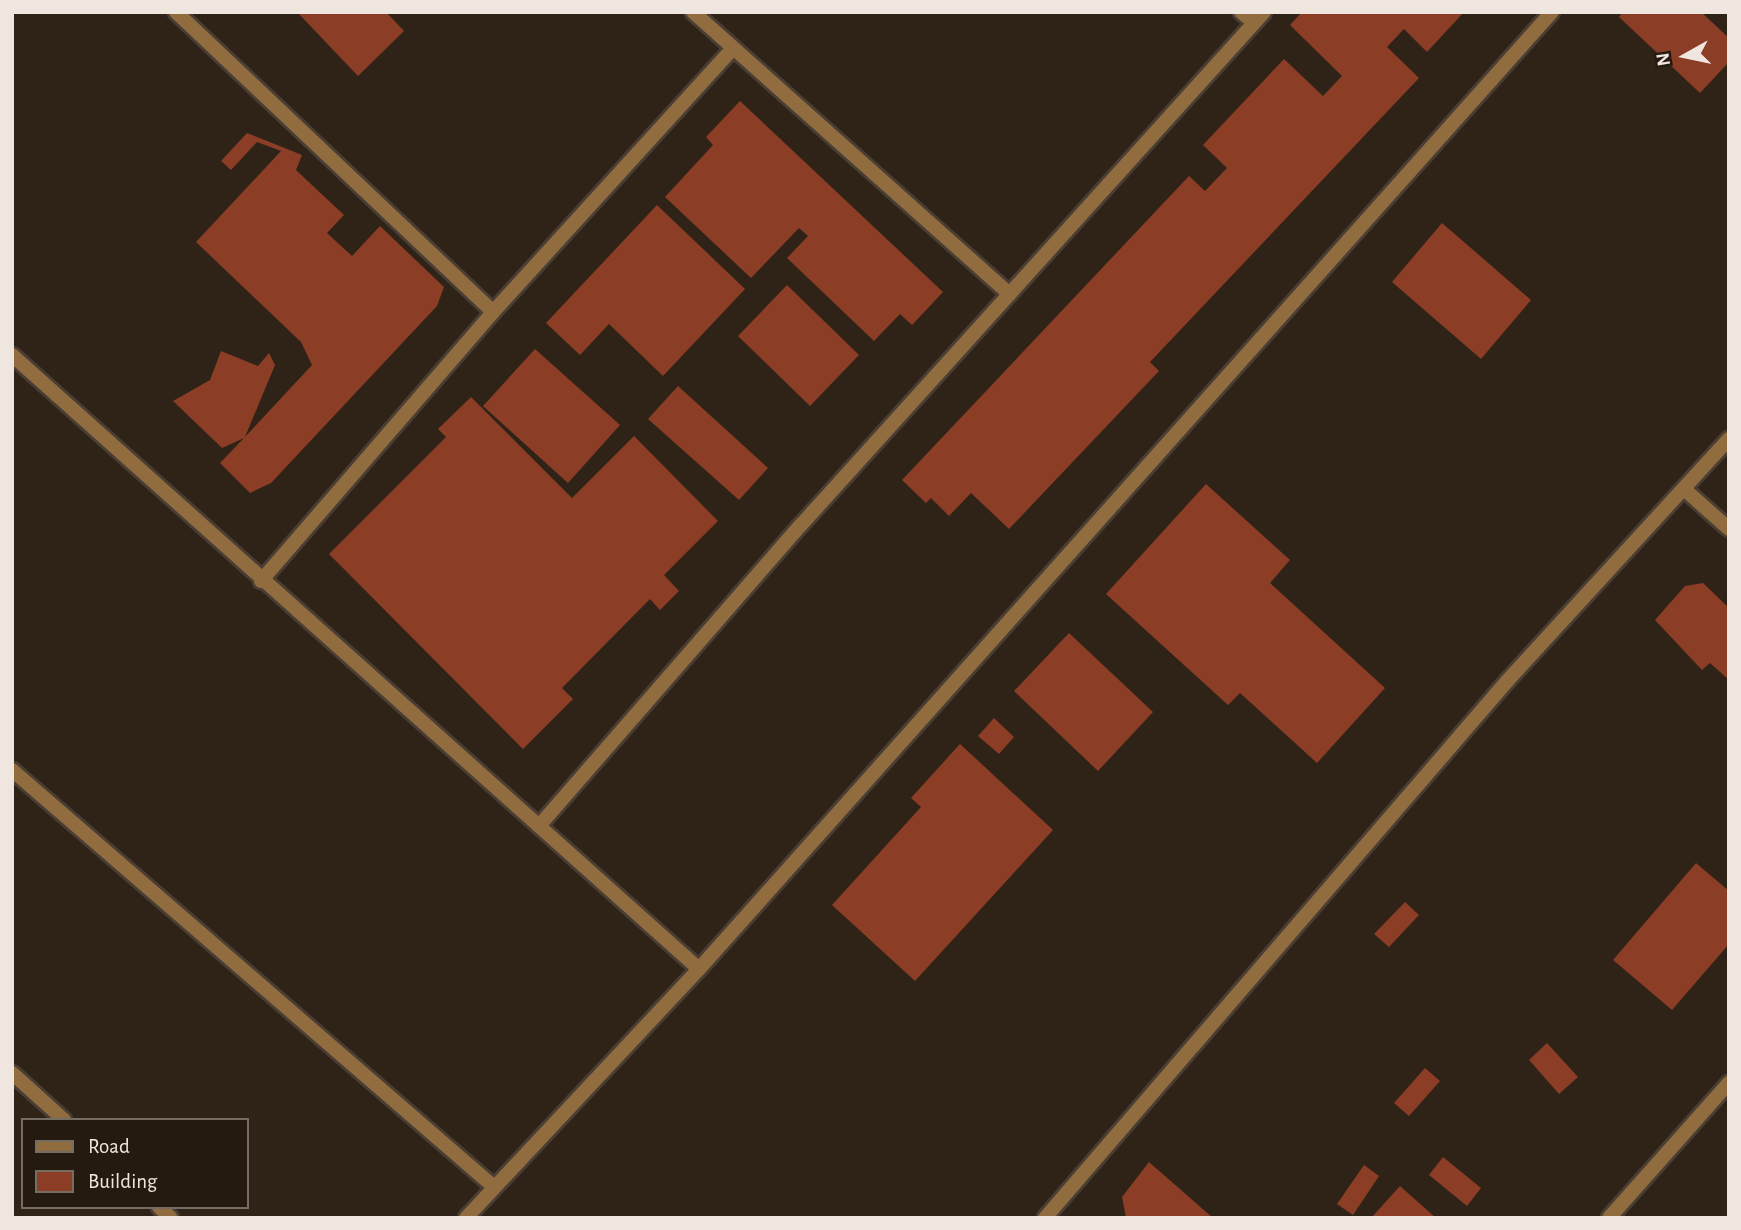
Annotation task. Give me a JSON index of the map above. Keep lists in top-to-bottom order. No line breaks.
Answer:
{"legend":["Road","Building"],"north":"left"}
